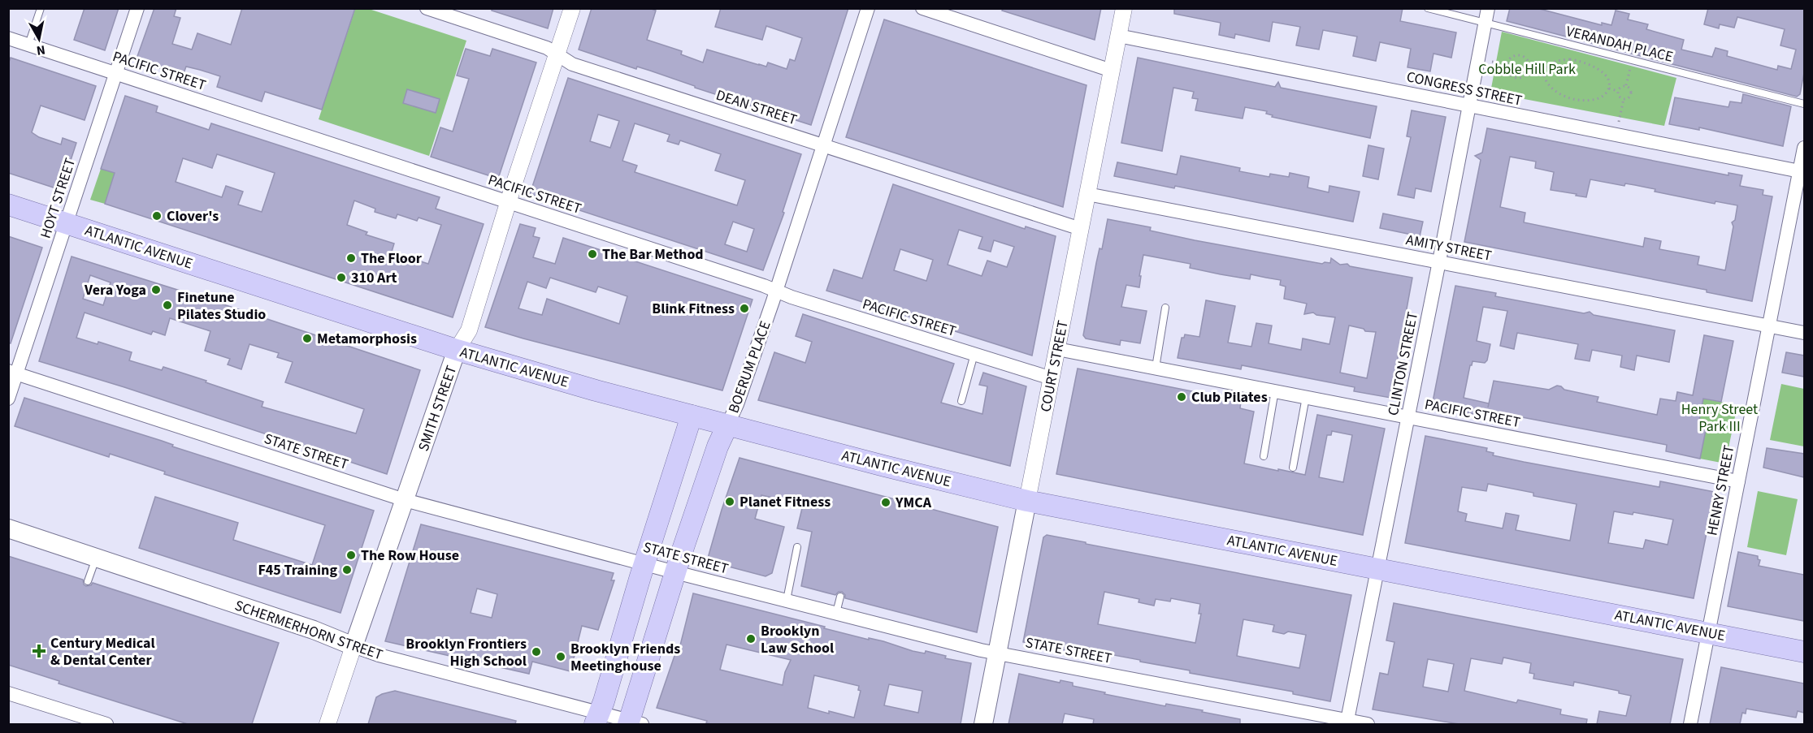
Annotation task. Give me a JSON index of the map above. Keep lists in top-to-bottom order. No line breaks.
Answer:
{"streets":{"main road":["ATLANTIC AVENUE","COURT STREET","BOERUM PLACE","SMITH STREET","SCHERMERHORN STREET"],"street":["PACIFIC STREET","CONGRESS STREET","DEAN STREET","HOYT STREET","AMITY STREET","CLINTON STREET","STATE STREET","HENRY STREET"],"lane":["VERANDAH PLACE"]},"crossings":[["VERANDAH PLACE","CLINTON STREET"],["PACIFIC STREET","HOYT STREET"],["PACIFIC STREET","CLINTON STREET"],["PACIFIC STREET","COURT STREET"],["PACIFIC STREET","BOERUM PLACE"],["PACIFIC STREET","SMITH STREET"],["PACIFIC STREET","HENRY STREET"],["CONGRESS STREET","CLINTON STREET"],["CONGRESS STREET","COURT STREET"],["CONGRESS STREET","HENRY STREET"],["DEAN STREET","COURT STREET"],["DEAN STREET","BOERUM PLACE"],["DEAN STREET","SMITH STREET"],["HOYT STREET","ATLANTIC AVENUE"],["HOYT STREET","STATE STREET"],["ATLANTIC AVENUE","CLINTON STREET"],["ATLANTIC AVENUE","COURT STREET"],["ATLANTIC AVENUE","BOERUM PLACE"],["ATLANTIC AVENUE","SMITH STREET"],["ATLANTIC AVENUE","HENRY STREET"],["AMITY STREET","CLINTON STREET"],["AMITY STREET","COURT STREET"],["AMITY STREET","HENRY STREET"],["CLINTON STREET","STATE STREET"],["COURT STREET","STATE STREET"],["BOERUM PLACE","STATE STREET"],["BOERUM PLACE","SCHERMERHORN STREET"],["SMITH STREET","STATE STREET"],["SMITH STREET","SCHERMERHORN STREET"]],"parks":["Cobble Hill Park","Henry Street Park III"],"places":{"other":["Clover's","The Bar Method","The Floor","310 Art","Vera Yoga","Finetune Pilates Studio","Blink Fitness","Metamorphosis","Club Pilates","Planet Fitness","YMCA","The Row House","F45 Training","Brooklyn Law School","Brooklyn Frontiers High School","Brooklyn Friends Meetinghouse"],"health":["Century Medical & Dental Center"]},"north":"bottom"}
